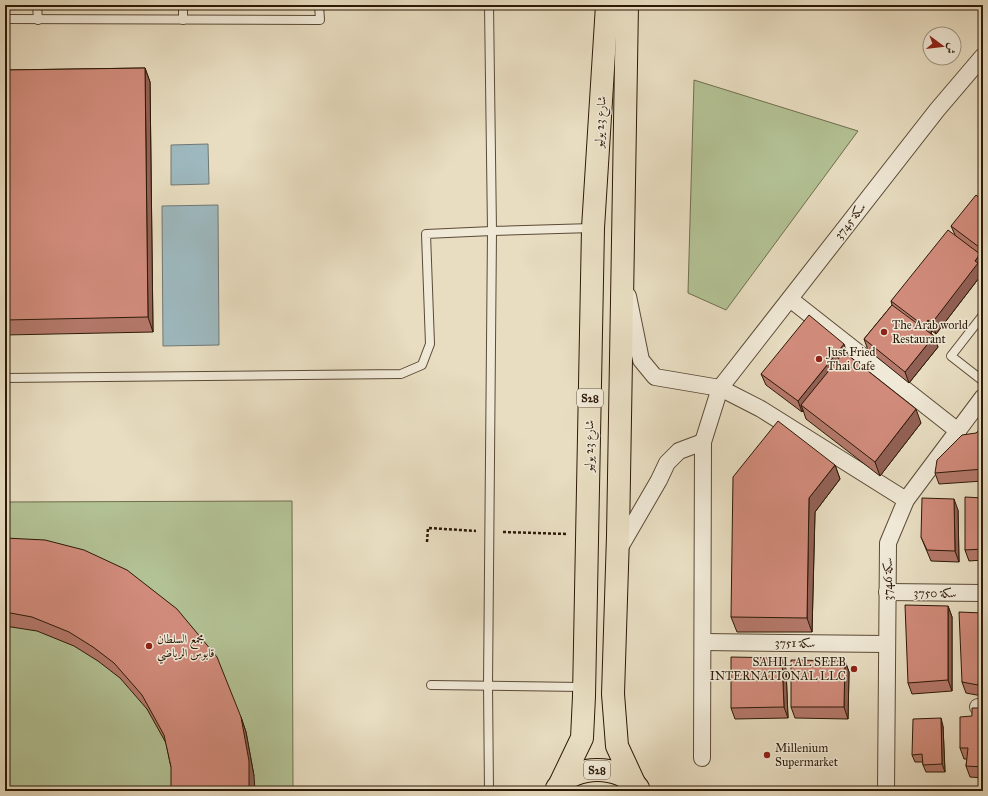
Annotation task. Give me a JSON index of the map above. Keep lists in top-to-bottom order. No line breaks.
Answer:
{"streets":{"main road":["شارع 23 يوليو","S28"],"street":["سكة 3745","سكة 3746","سكة 3750","سكة 3751"]},"crossings":[["شارع 23 يوليو","S28"],["سكة 3746","سكة 3750"],["سكة 3746","سكة 3751"]],"places":["The Arab world Restaurant","Just Fried Thai Cafe","مجمع السلطان قابوس الرياضي","SAHIL AL SEEB INTERNATIONAL LLC","Millenium Supermarket"],"north":"right"}
